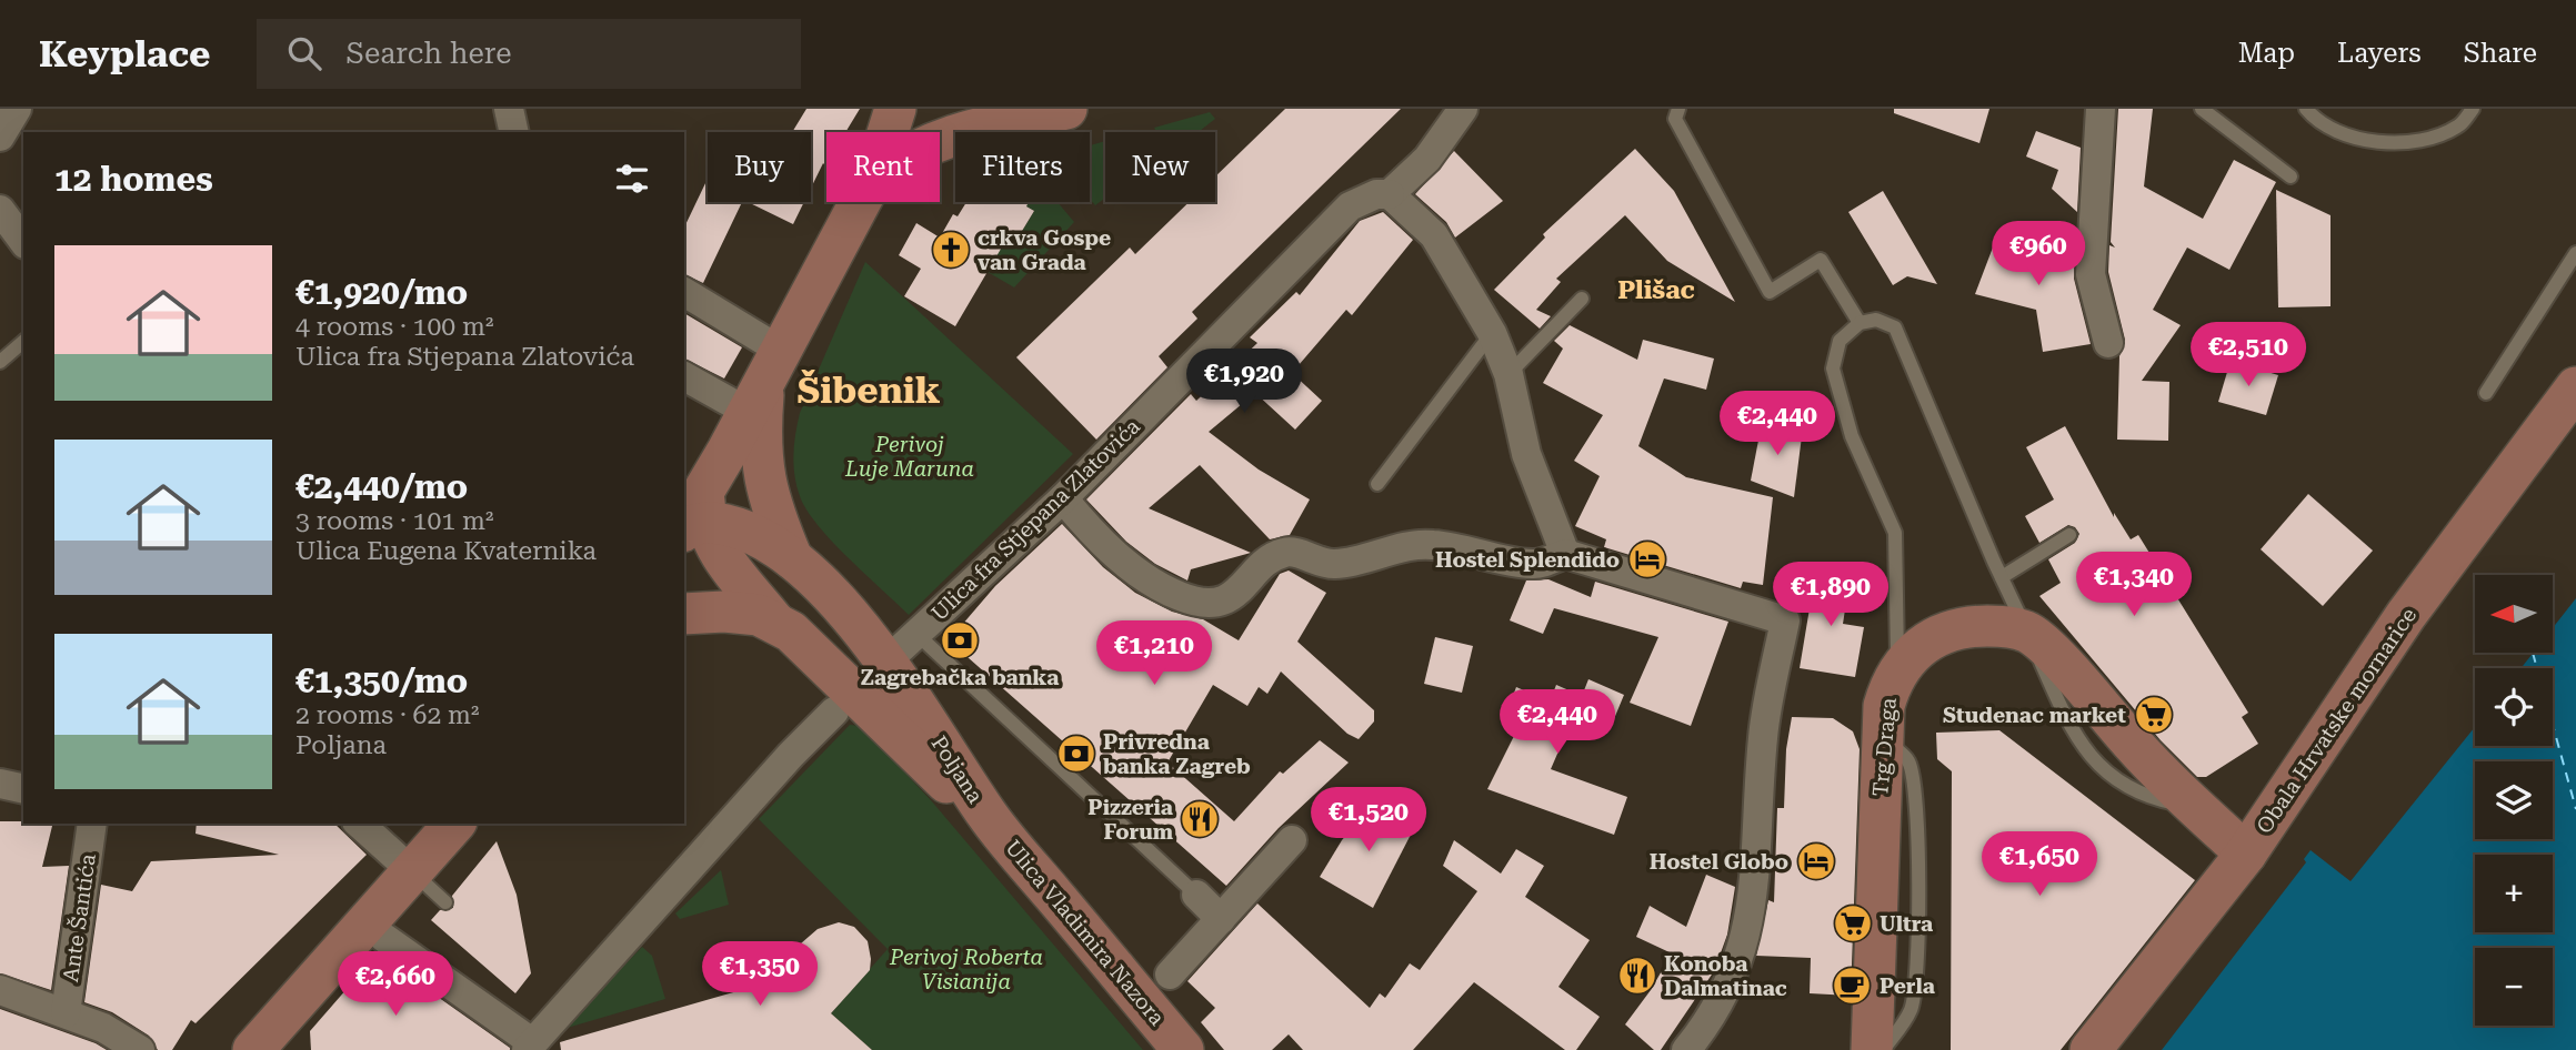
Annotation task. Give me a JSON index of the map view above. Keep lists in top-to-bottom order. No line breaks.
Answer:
{"streets":{"main road":["Obala Hrvatske mornarice","Trg Draga","Poljana","Ulica Vladimira Nazora"],"street":["Ulica fra Stjepana Zlatovića","Ante Šantića"]},"crossings":[["Ulica fra Stjepana Zlatovića","Poljana"],["Poljana","Ulica Vladimira Nazora"]],"districts":["Plišac","Šibenik"],"parks":["Perivoj Luje Maruna","Perivoj Roberta Visianija"],"places":{"church":["crkva Gospe van Grada"],"hotel":["Hostel Splendido","Hostel Globo"],"bank":["Zagrebačka banka","Privredna banka Zagreb"],"supermarket":["Studenac market","Ultra"],"restaurant":["Pizzeria Forum","Konoba Dalmatinac"],"cafe":["Perla"]},"north":"left","page":{"header":"Keyplace","search":"Search here","nav":["Map","Layers","Share"],"chip":["Buy","Rent","Filters","New"],"heading":"12 homes","price":["€960","€2,510","€1,920","€2,440","€1,340","€1,890","€1,210","€2,440","€1,520","€1,650","€1,350","€2,660"],"list":[{"name":"€1,920/mo","note":"4 rooms · 100 m² · Ulica fra Stjepana Zlatovića"},{"name":"€2,440/mo","note":"3 rooms · 101 m² · Ulica Eugena Kvaternika"},{"name":"€1,350/mo","note":"2 rooms · 62 m² · Poljana"}],"map_buttons":["+","−"]}}
